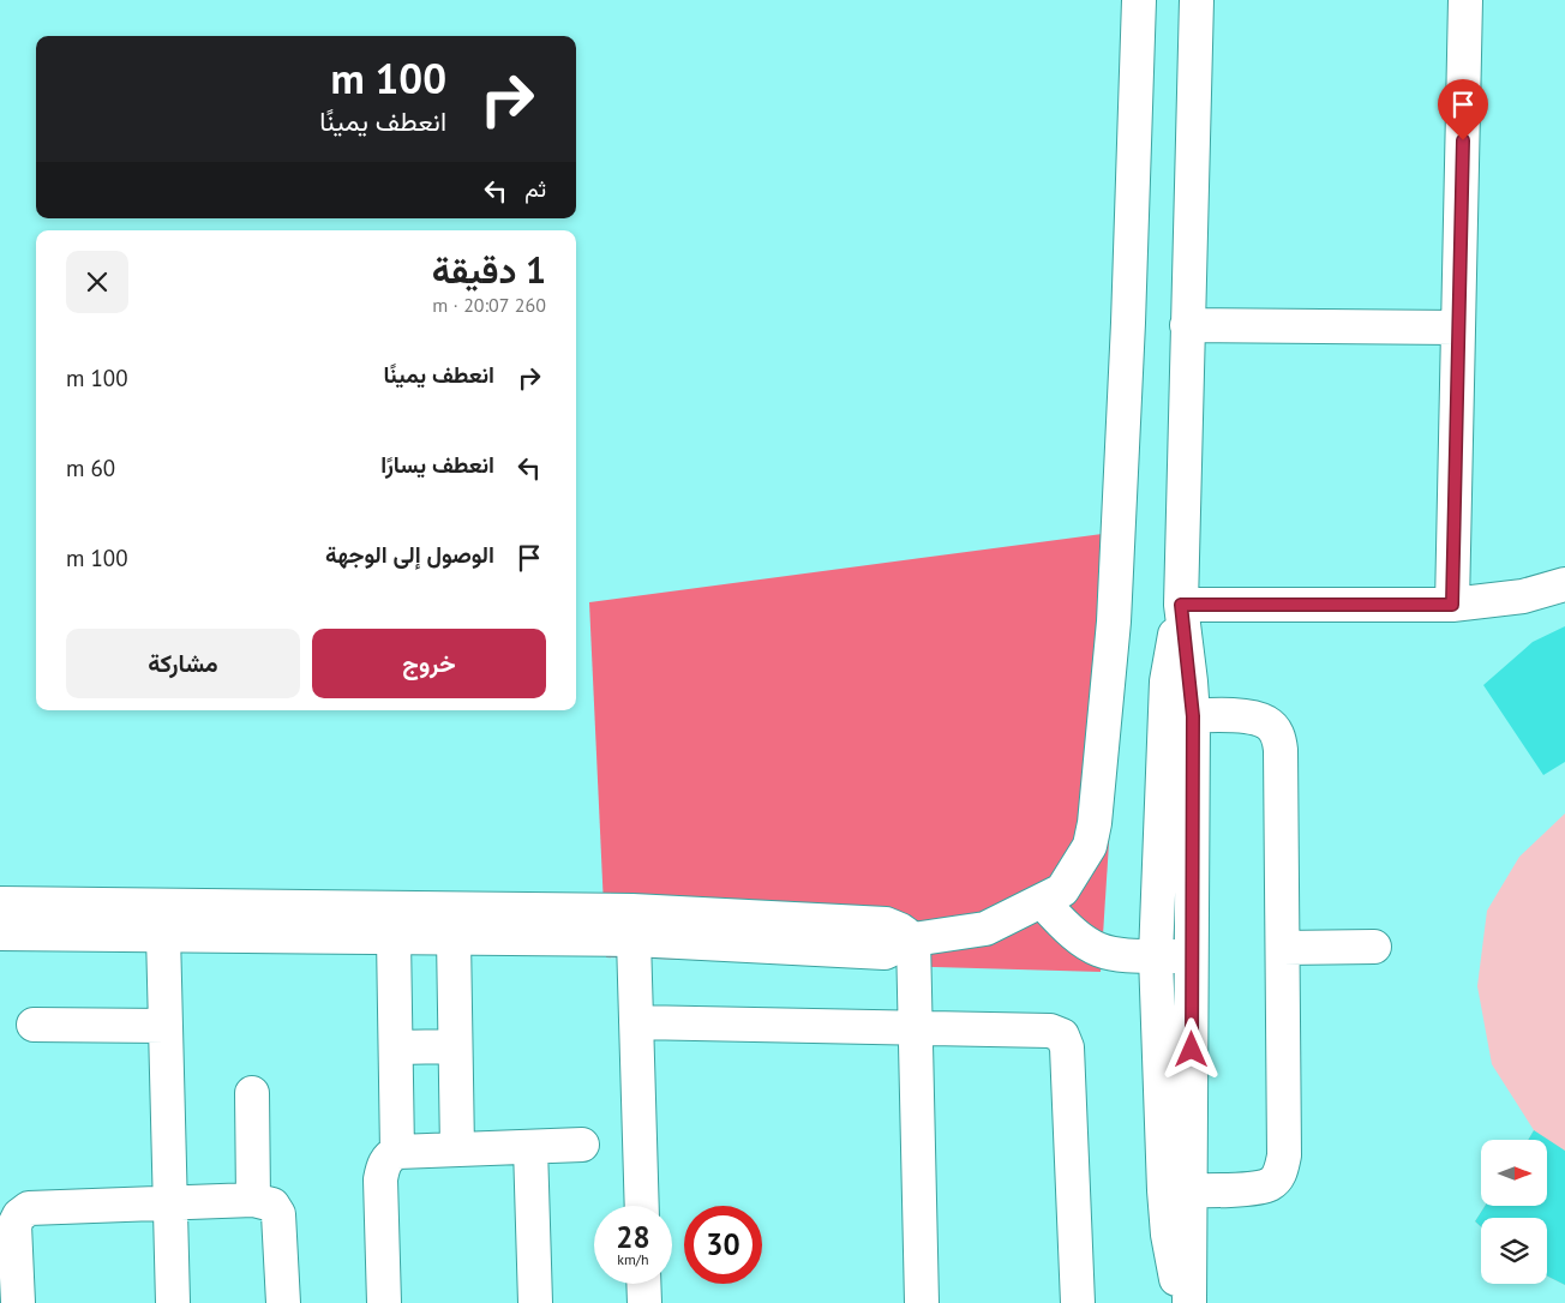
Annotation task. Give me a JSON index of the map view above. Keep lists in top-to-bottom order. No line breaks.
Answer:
{"north":"right","page":{"turn":["100 m","انعطف يمينًا"],"then":"ثم","heading":["1 دقيقة","260 m · 20:07"],"list":[{"name":"انعطف يمينًا","value":"100 m"},{"name":"انعطف يسارًا","value":"60 m"},{"name":"الوصول إلى الوجهة","value":"100 m"}],"buttons":["خروج","مشاركة"],"speed":"28 km/h","limit":"30"}}
